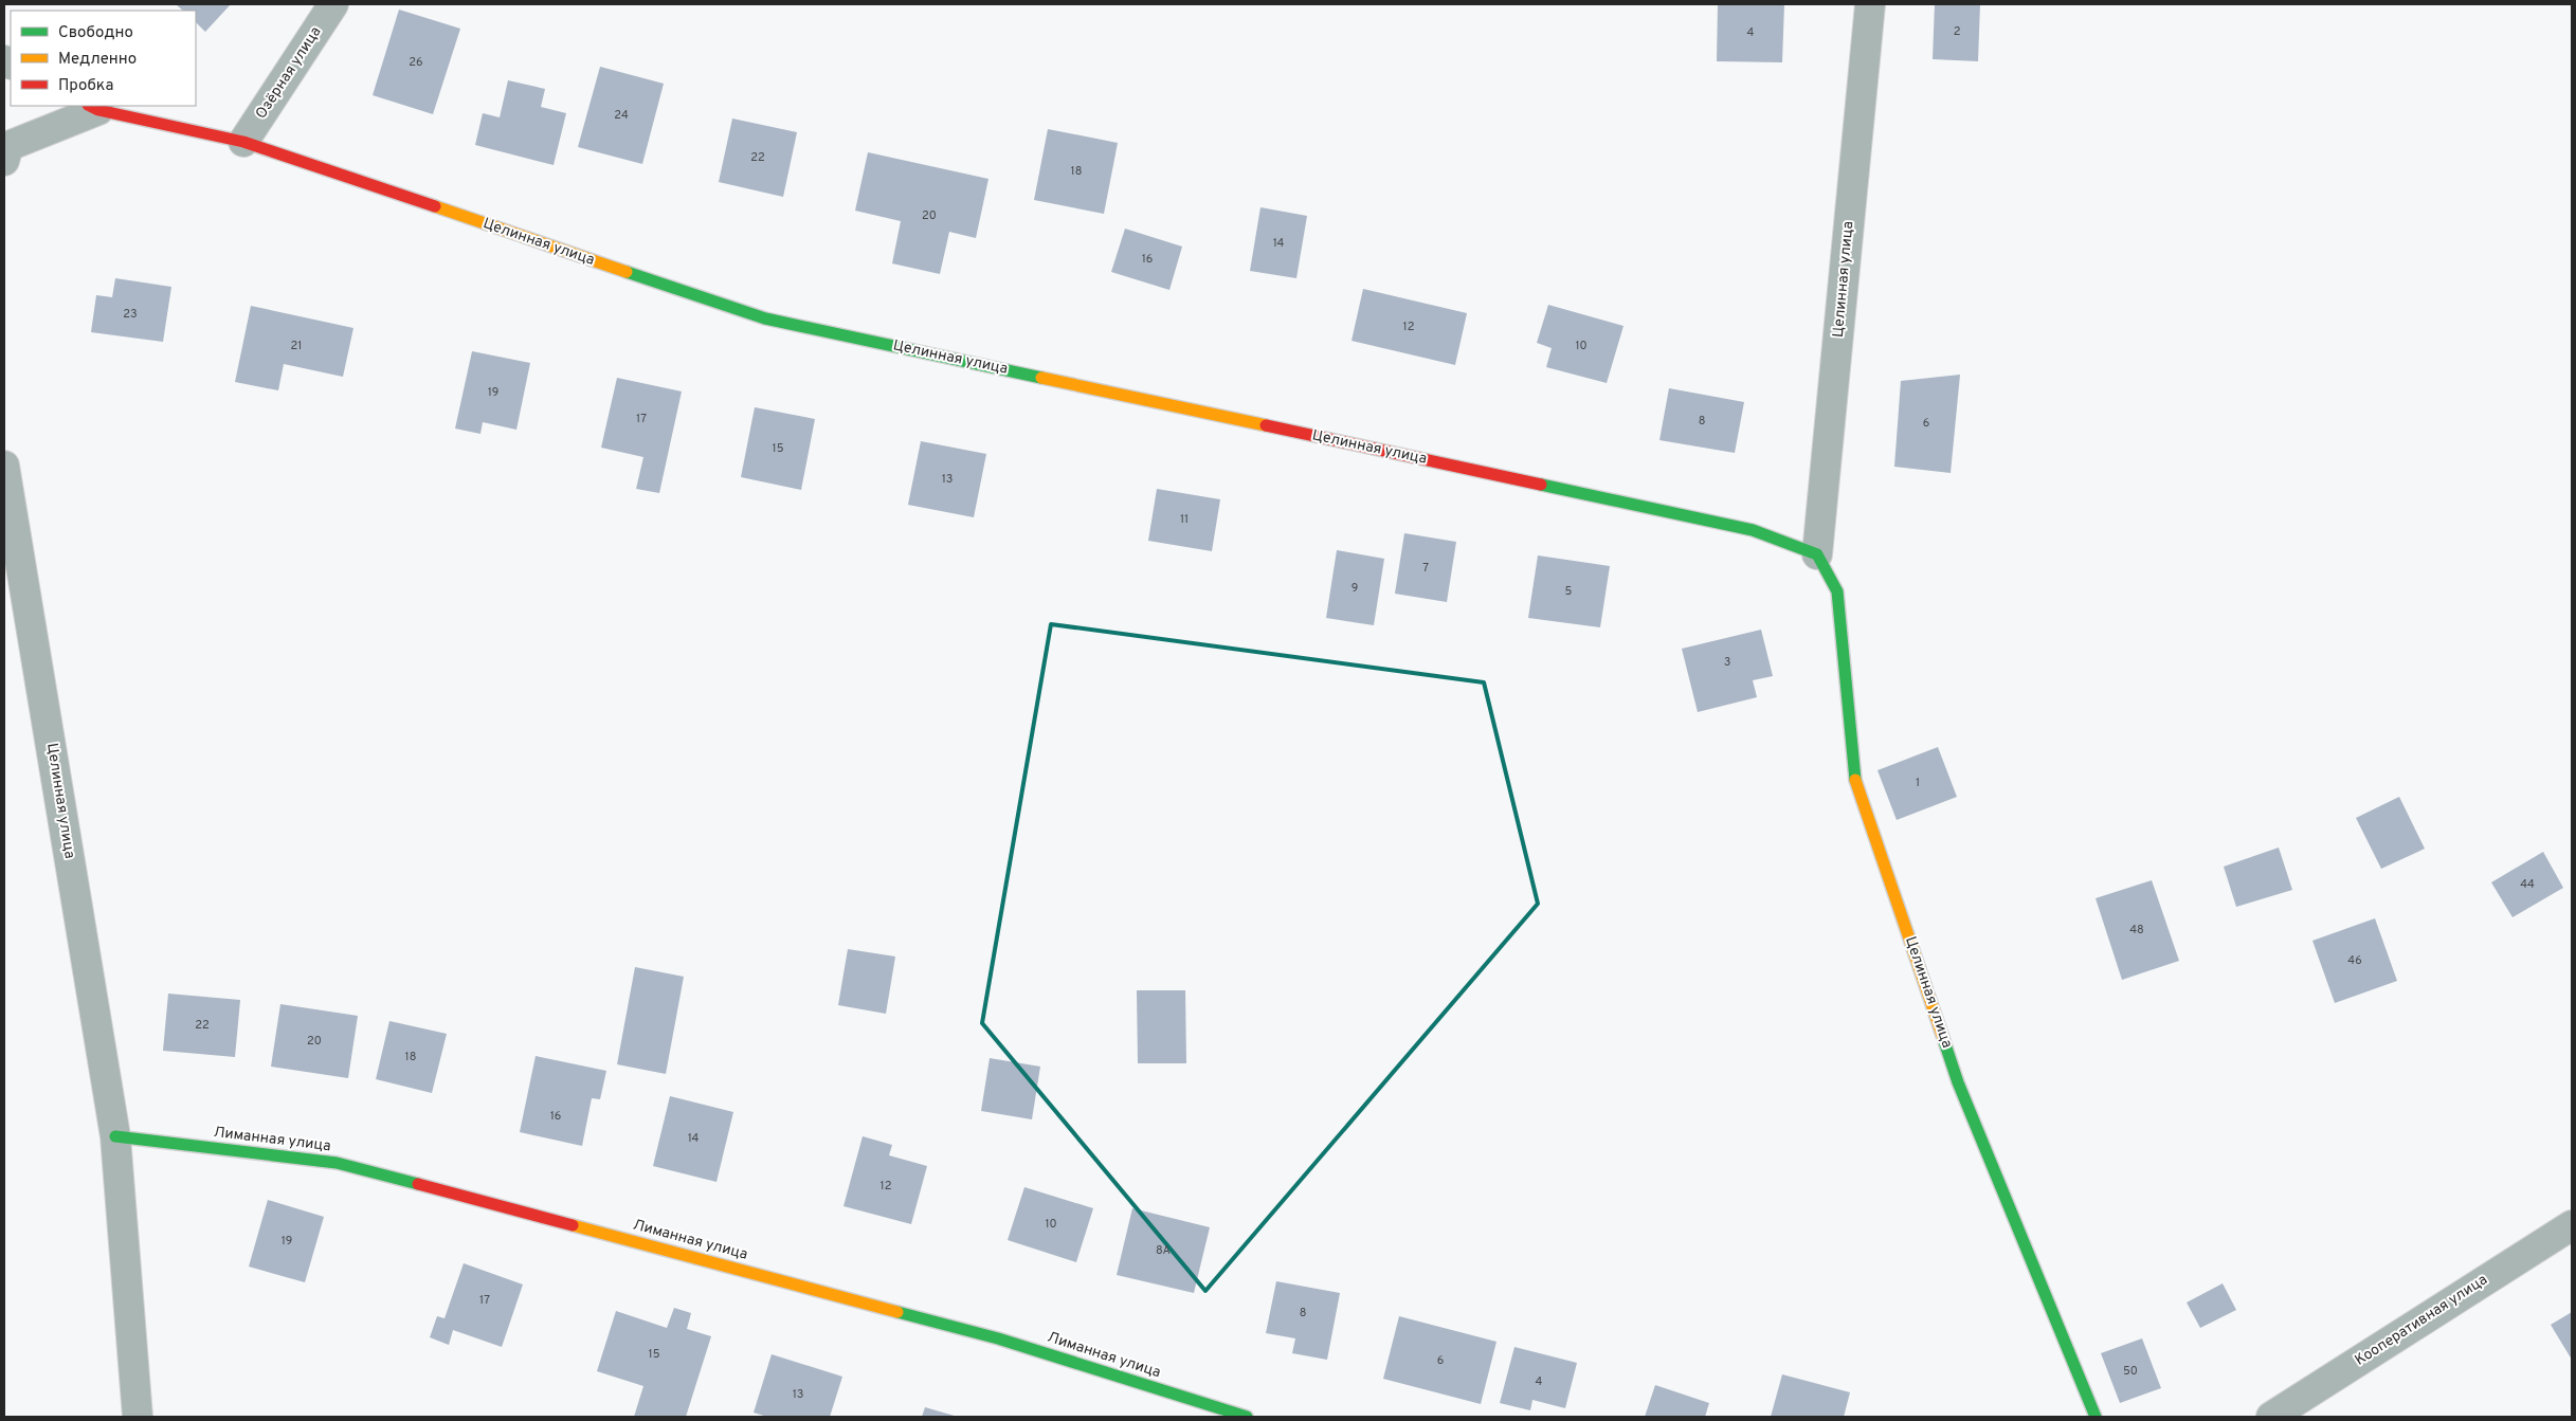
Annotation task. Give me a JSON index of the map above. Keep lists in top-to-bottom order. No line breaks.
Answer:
{"streets":{"street":["Озёрная улица","Целинная улица","Лиманная улица","Кооперативная улица"]},"crossings":[["Озёрная улица","Целинная улица"],["Целинная улица","Лиманная улица"]],"house_numbers":["2","4","26","24","22","18","20","14","16","23","12","21","10","19","17","8","6","15","13","11","7","9","5","3","1","44","48","46","22","20","18","16","14","12","10","19","8А","17","8","15","6","50","4","13"],"legend":["Свободно","Медленно","Пробка"]}
